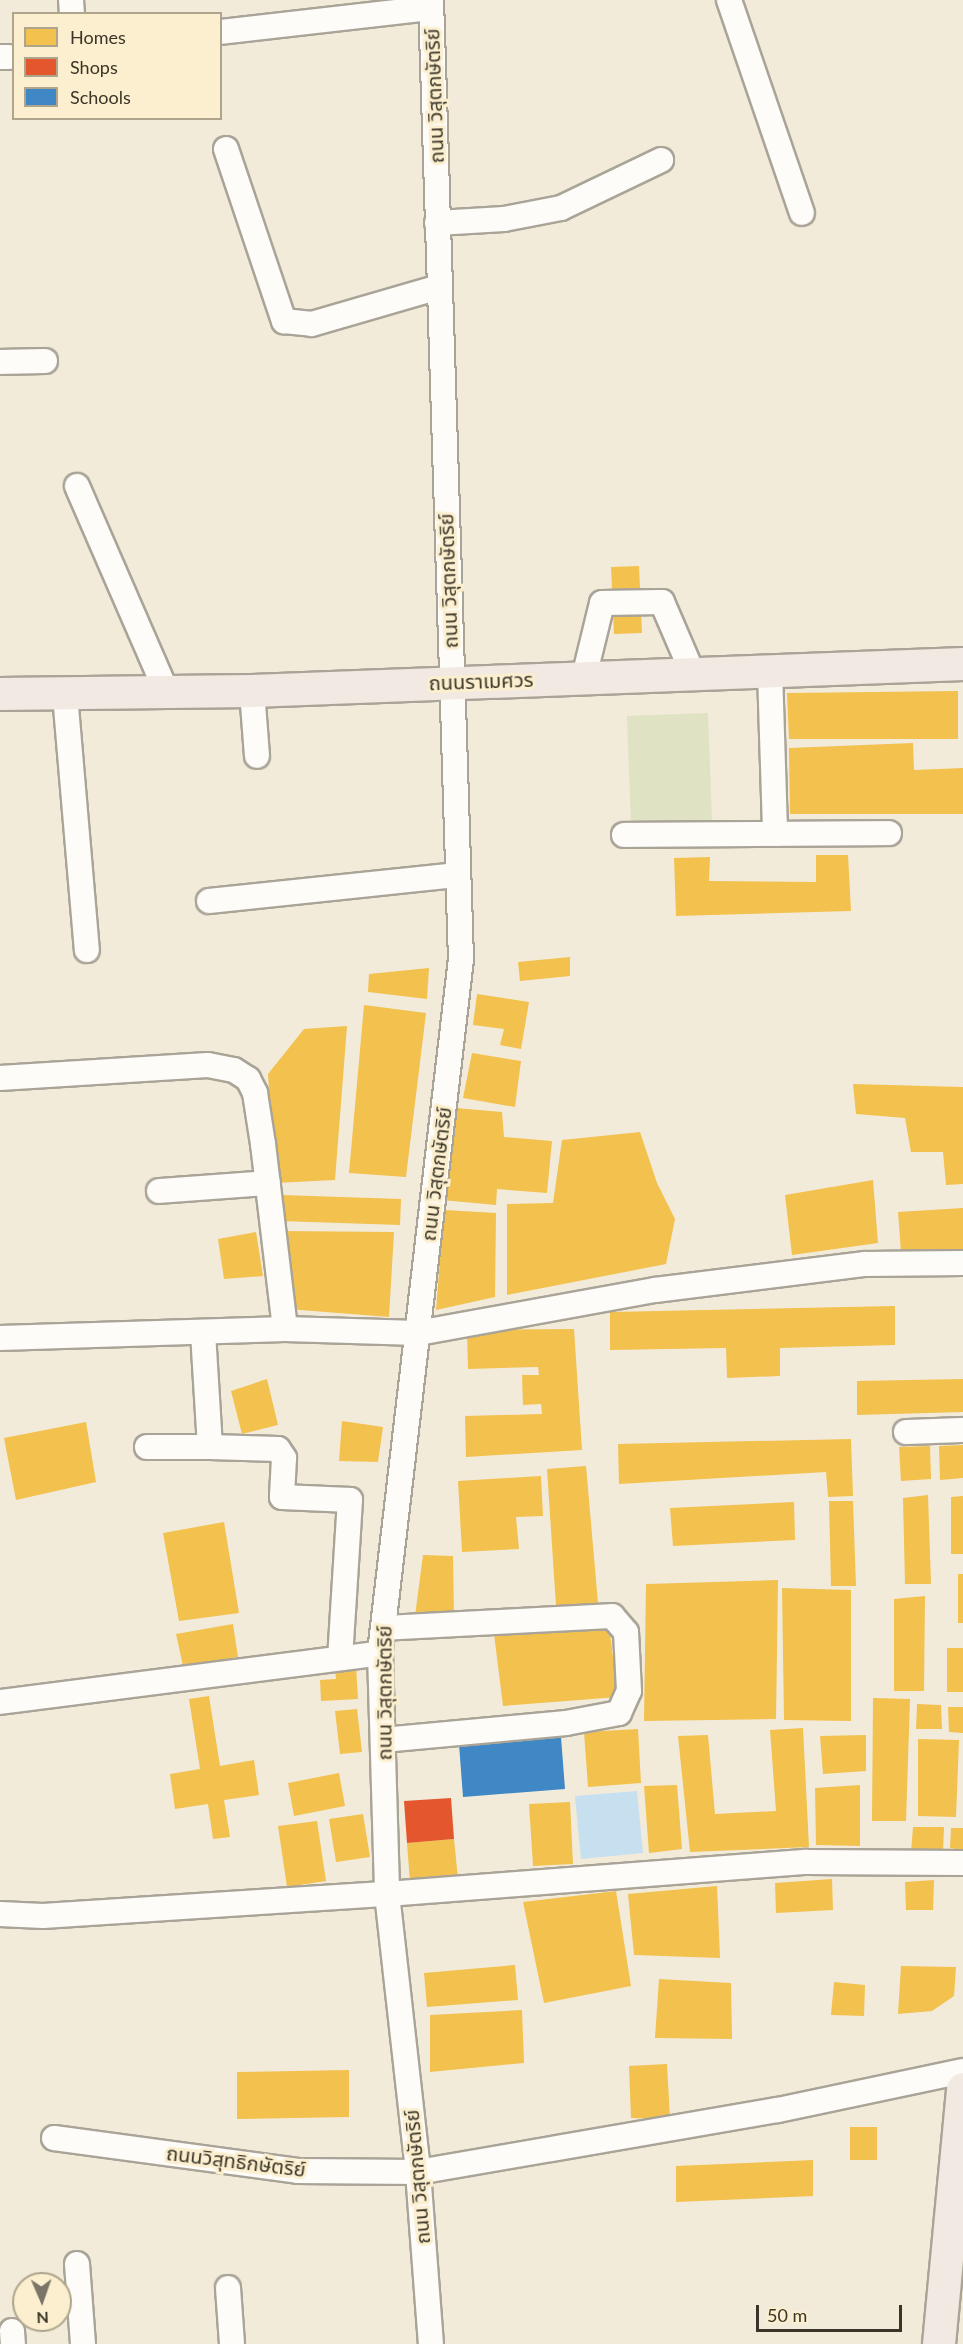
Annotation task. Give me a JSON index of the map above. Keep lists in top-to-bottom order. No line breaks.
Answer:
{"streets":{"main road":["ถนนราเมศวร"],"street":["ถนน วิสุตกษัตริย์","ถนนวิสุทธิกษัตริย์"]},"crossings":[["ถนน วิสุตกษัตริย์","ถนนราเมศวร"],["ถนน วิสุตกษัตริย์","ถนนวิสุทธิกษัตริย์"]],"legend":["Homes","Shops","Schools"],"scale_bar":"50 m","north":"bottom"}
